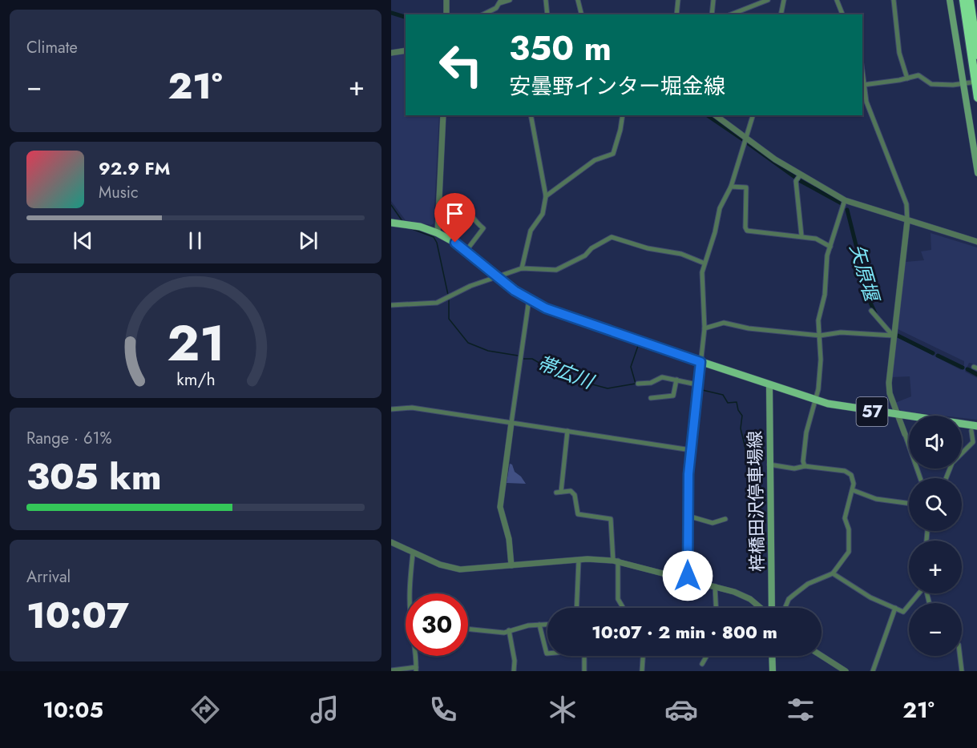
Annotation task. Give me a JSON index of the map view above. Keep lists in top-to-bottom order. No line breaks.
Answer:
{"streets":{"main road":["57","梓橋田沢停車場線"]},"crossings":[["57","梓橋田沢停車場線"]],"water":["矢原堰","帯広川"],"page":{"tile":["Climate",["Range · 61%","305 km"],["Arrival","10:07"]],"turn":["350 m","安曇野インター堀金線"],"heat":["−","21°","+"],"song":["92.9 FM","Music"],"map_buttons":["+","−"],"limit":"30","trip":"10:07 · 2 min · 800 m","tabs":["10:05","21°"],"gauge":["21","km/h"]}}
